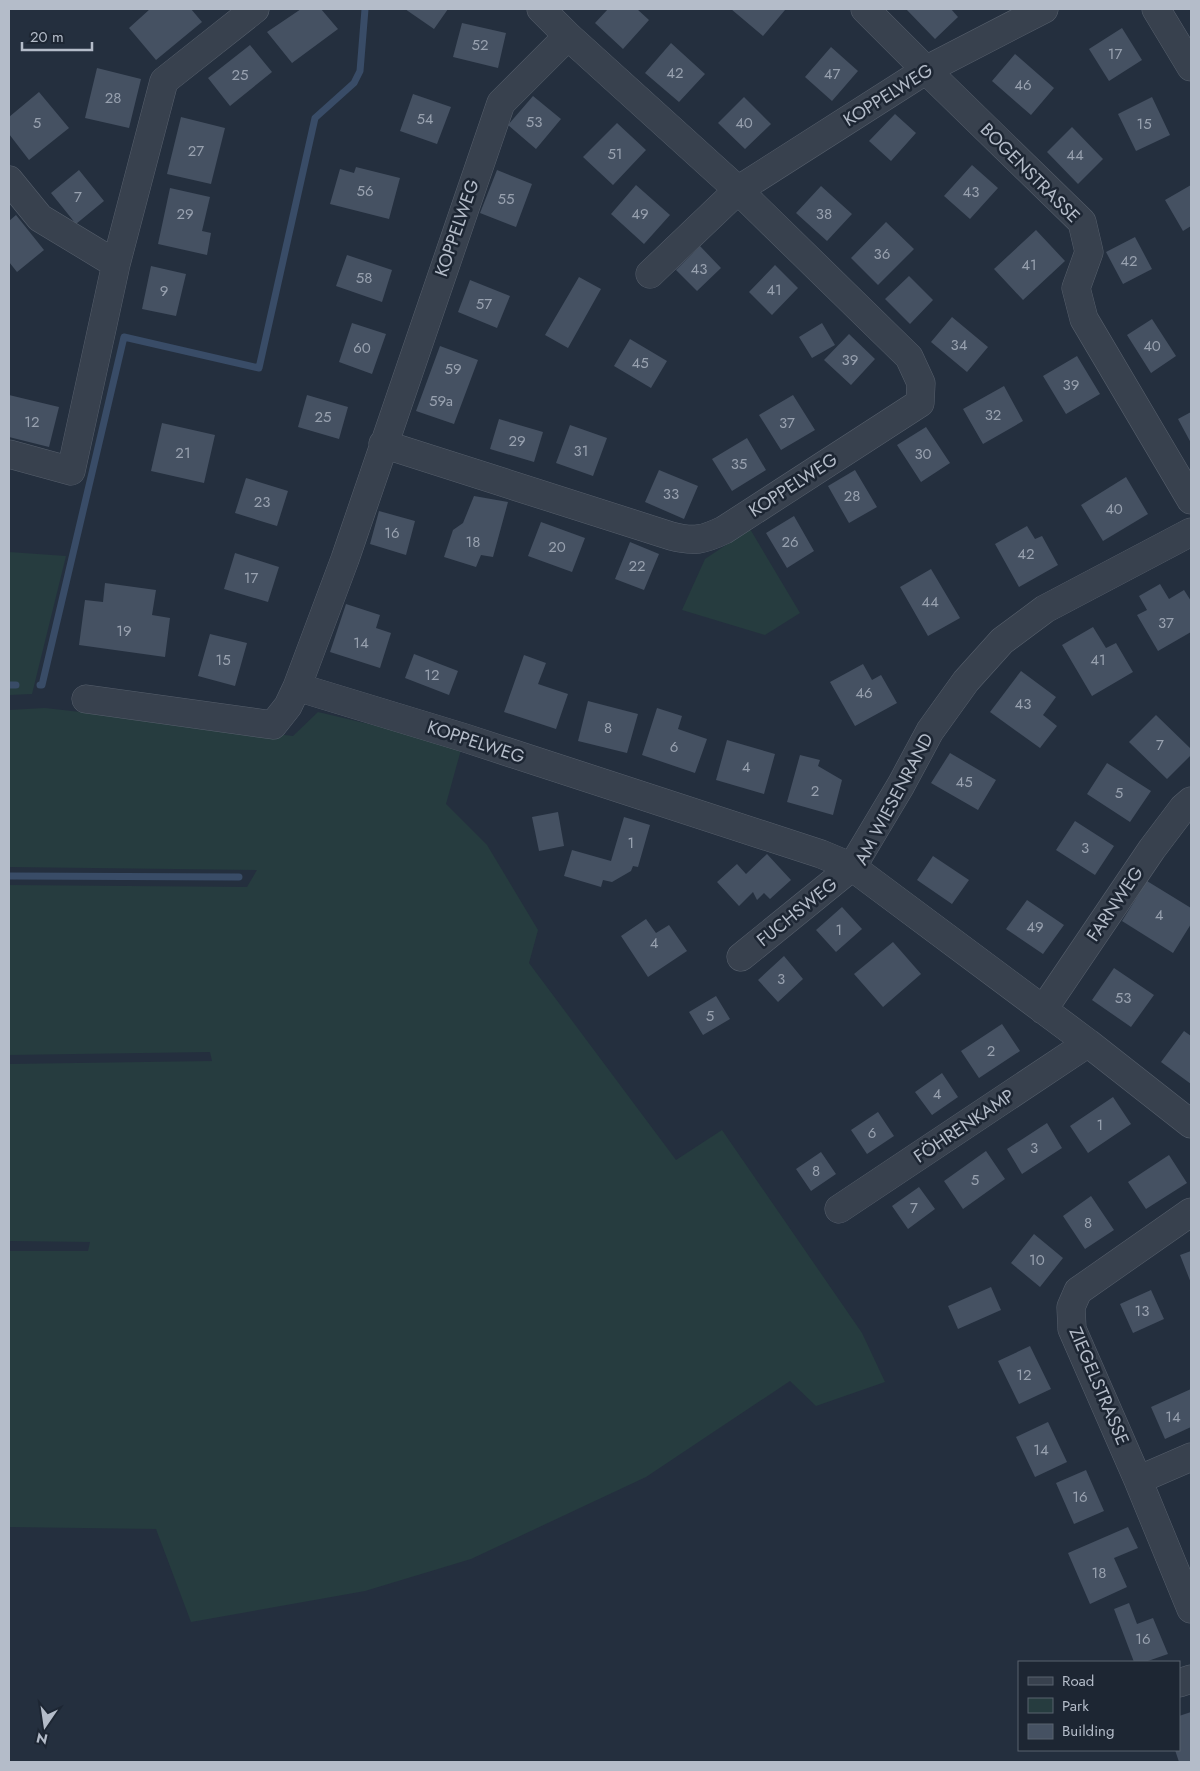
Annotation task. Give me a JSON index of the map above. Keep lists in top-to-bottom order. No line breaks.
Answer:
{"streets":{"street":["KOPPELWEG","BOGENSTRASSE","AM WIESENRAND","FARNWEG","FUCHSWEG","FÖHRENKAMP","ZIEGELSTRASSE"]},"crossings":[["KOPPELWEG","BOGENSTRASSE"],["KOPPELWEG","AM WIESENRAND"],["KOPPELWEG","FUCHSWEG"],["AM WIESENRAND","FARNWEG"],["AM WIESENRAND","FUCHSWEG"],["AM WIESENRAND","FÖHRENKAMP"]],"house_numbers":["52","17","42","47","25","46","28","54","53","5","40","15","27","51","44","56","43","7","55","29","49","38","36","42","41","43","58","41","9","57","34","40","60","39","45","59","39","59a","32","25","12","37","29","31","21","30","35","33","28","23","40","16","18","26","20","42","22","17","44","37","19","14","15","41","12","46","43","8","7","6","4","45","2","5","1","3","4","49","1","4","3","53","5","2","4","1","6","3","8","5","7","8","10","13","12","14","14","16","18","16"],"legend":["Road","Park","Building"],"scale_bar":"20 m","north":"bottom"}
